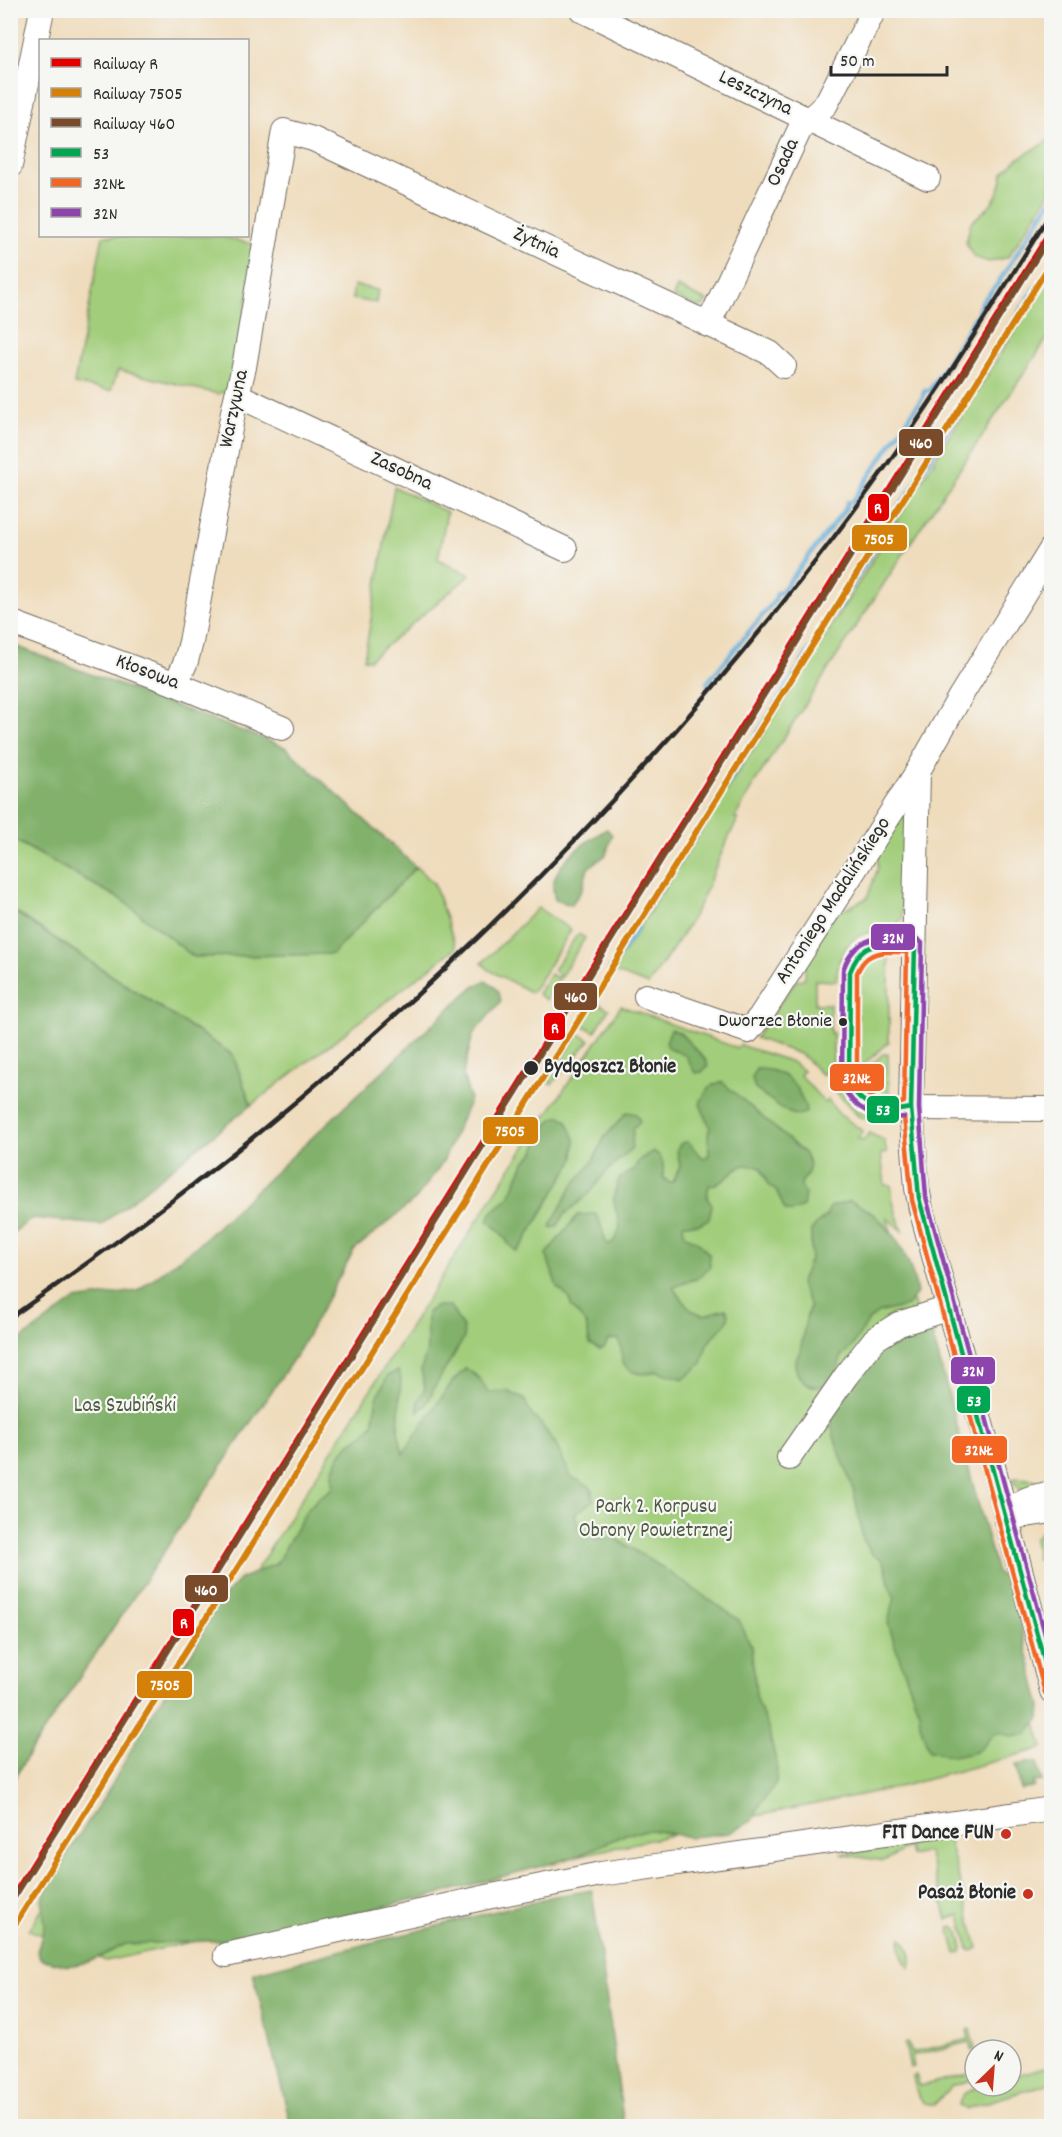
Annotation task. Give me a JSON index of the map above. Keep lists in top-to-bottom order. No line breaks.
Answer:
{"streets":{"street":["Leszczyna","Osada","Żytnia","Warzywna","Zasobna","Kłosowa","Antoniego Madalińskiego"]},"crossings":[["Leszczyna","Osada"],["Osada","Żytnia"],["Żytnia","Warzywna"],["Warzywna","Zasobna"],["Warzywna","Kłosowa"]],"parks":["Las Szubiński","Park 2. Korpusu Obrony Powietrznej"],"places":["Dworzec Błonie","Bydgoszcz Błonie","FIT Dance FUN","Pasaż Błonie"],"lines":["rail line R","rail line 460","rail line 7505","transit line 32N","transit line 53","transit line 32NŁ"],"legend":["Railway R","Railway 7505","Railway 460","53","32NŁ","32N"],"scale_bar":"50 m","north":"top right"}
